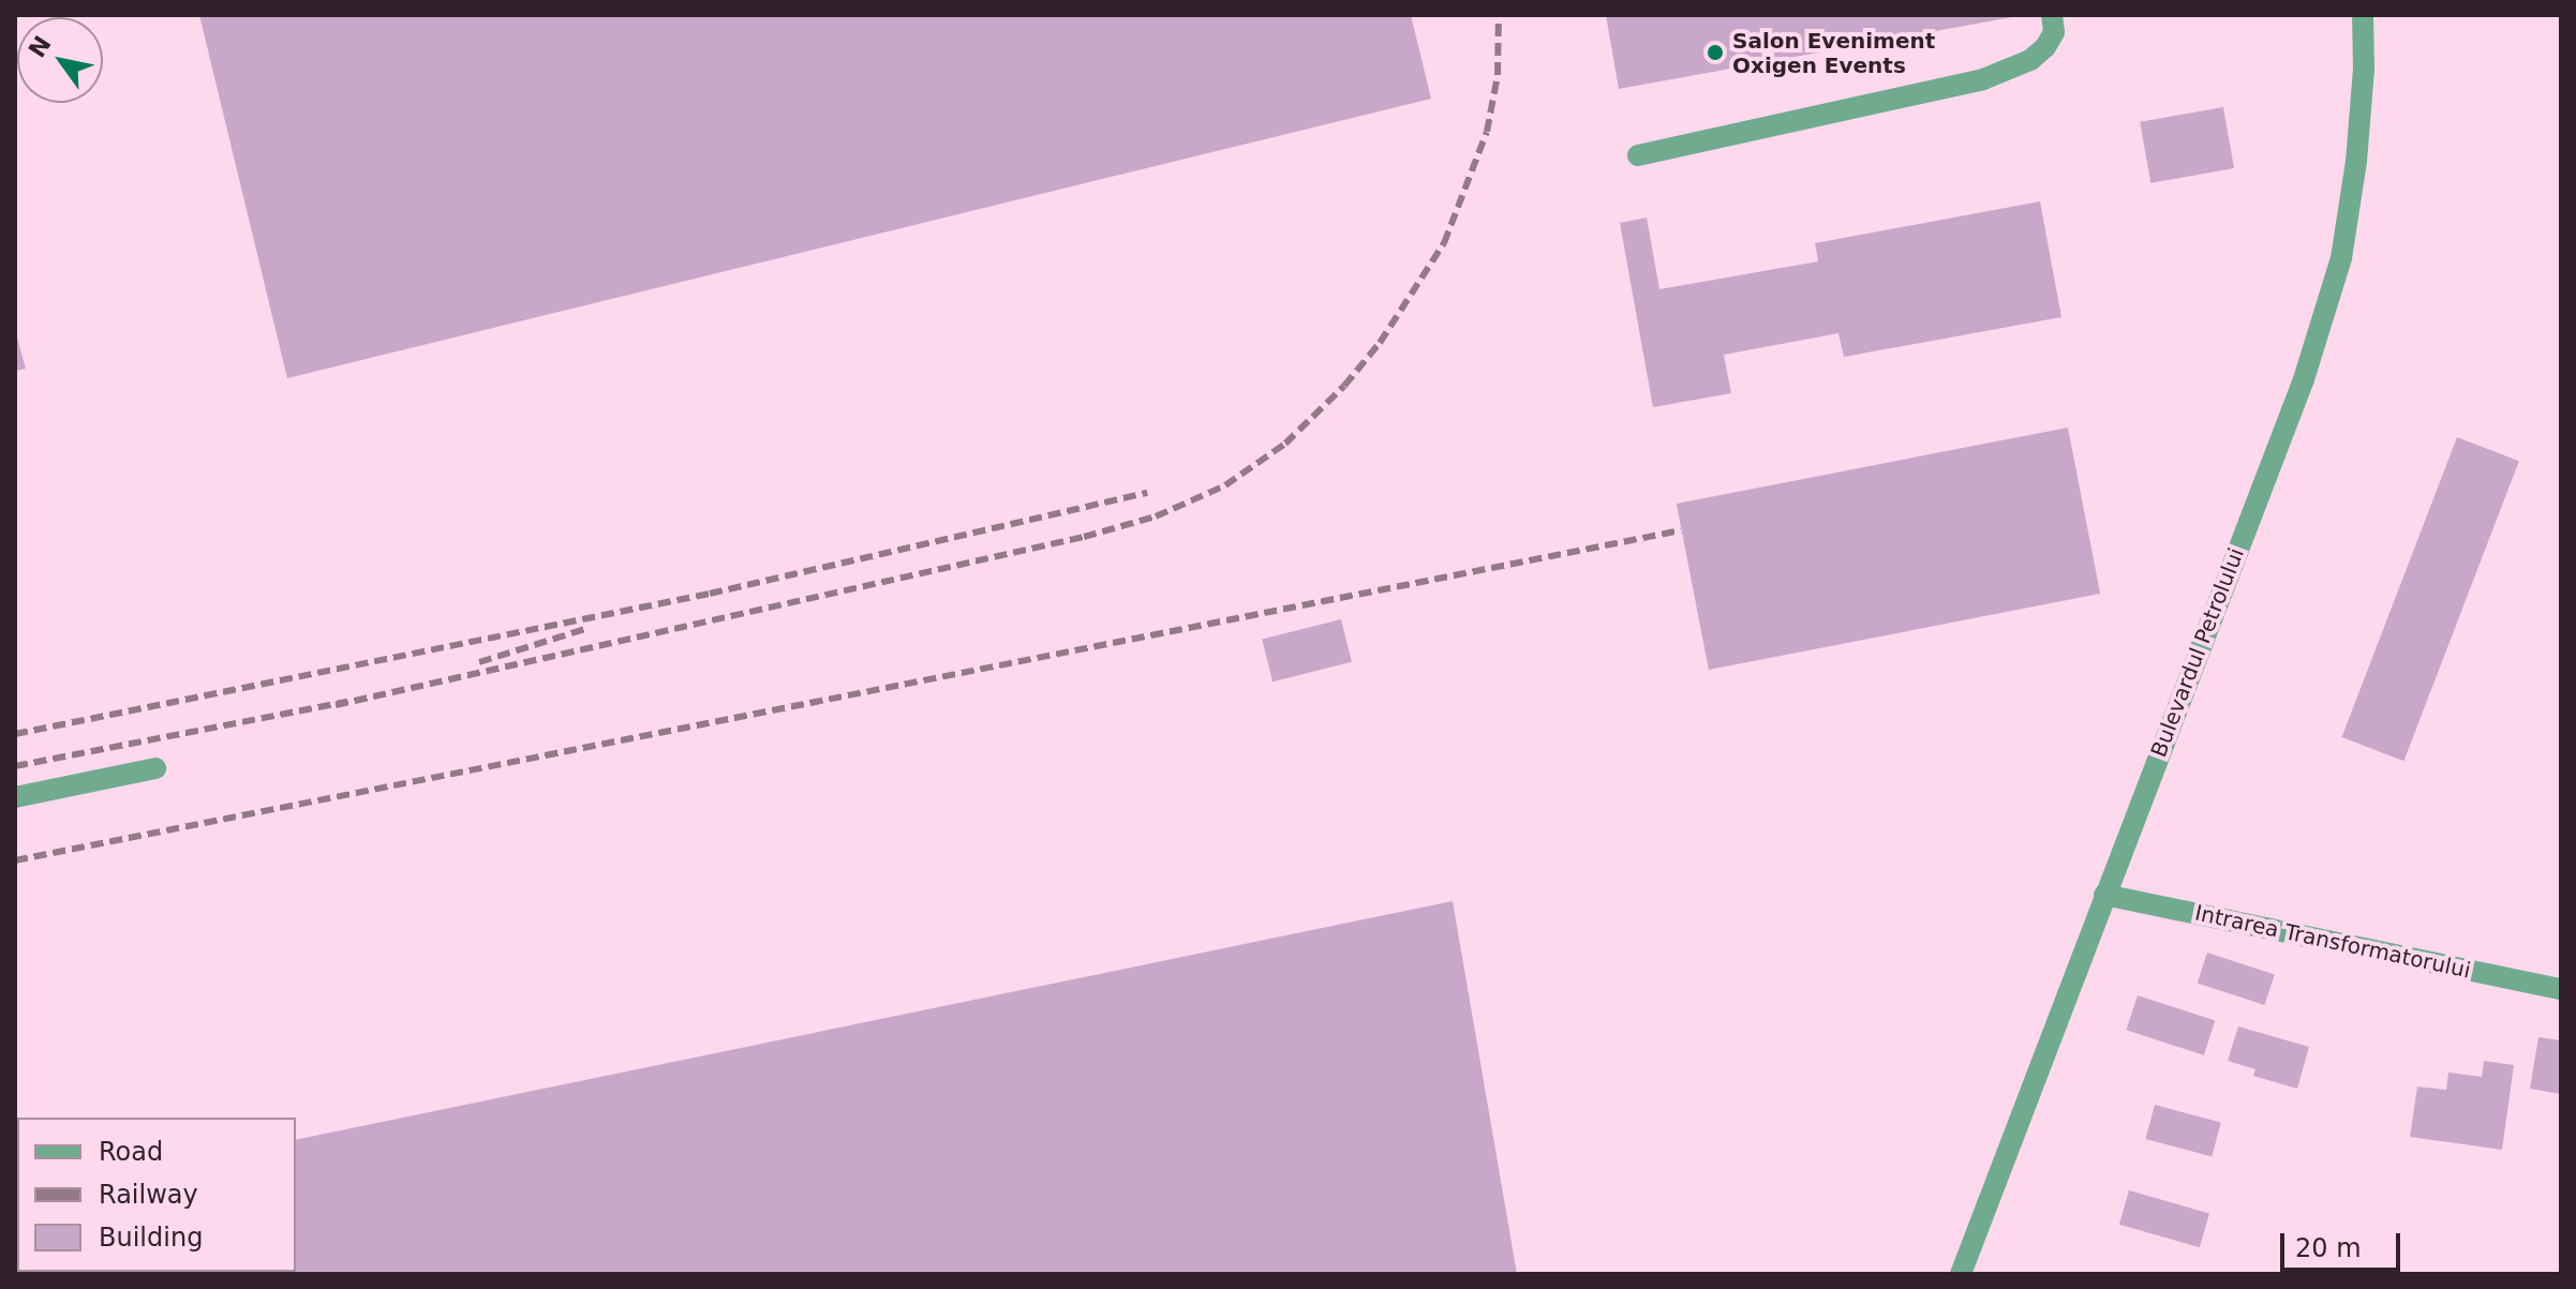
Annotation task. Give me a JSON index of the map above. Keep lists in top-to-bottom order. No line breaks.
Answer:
{"streets":{"street":["Bulevardul Petrolului","Intrarea Transformatorului"]},"crossings":[["Bulevardul Petrolului","Intrarea Transformatorului"]],"places":["Salon Eveniment Oxigen Events"],"legend":["Road","Railway","Building"],"scale_bar":"20 m","north":"top left"}
